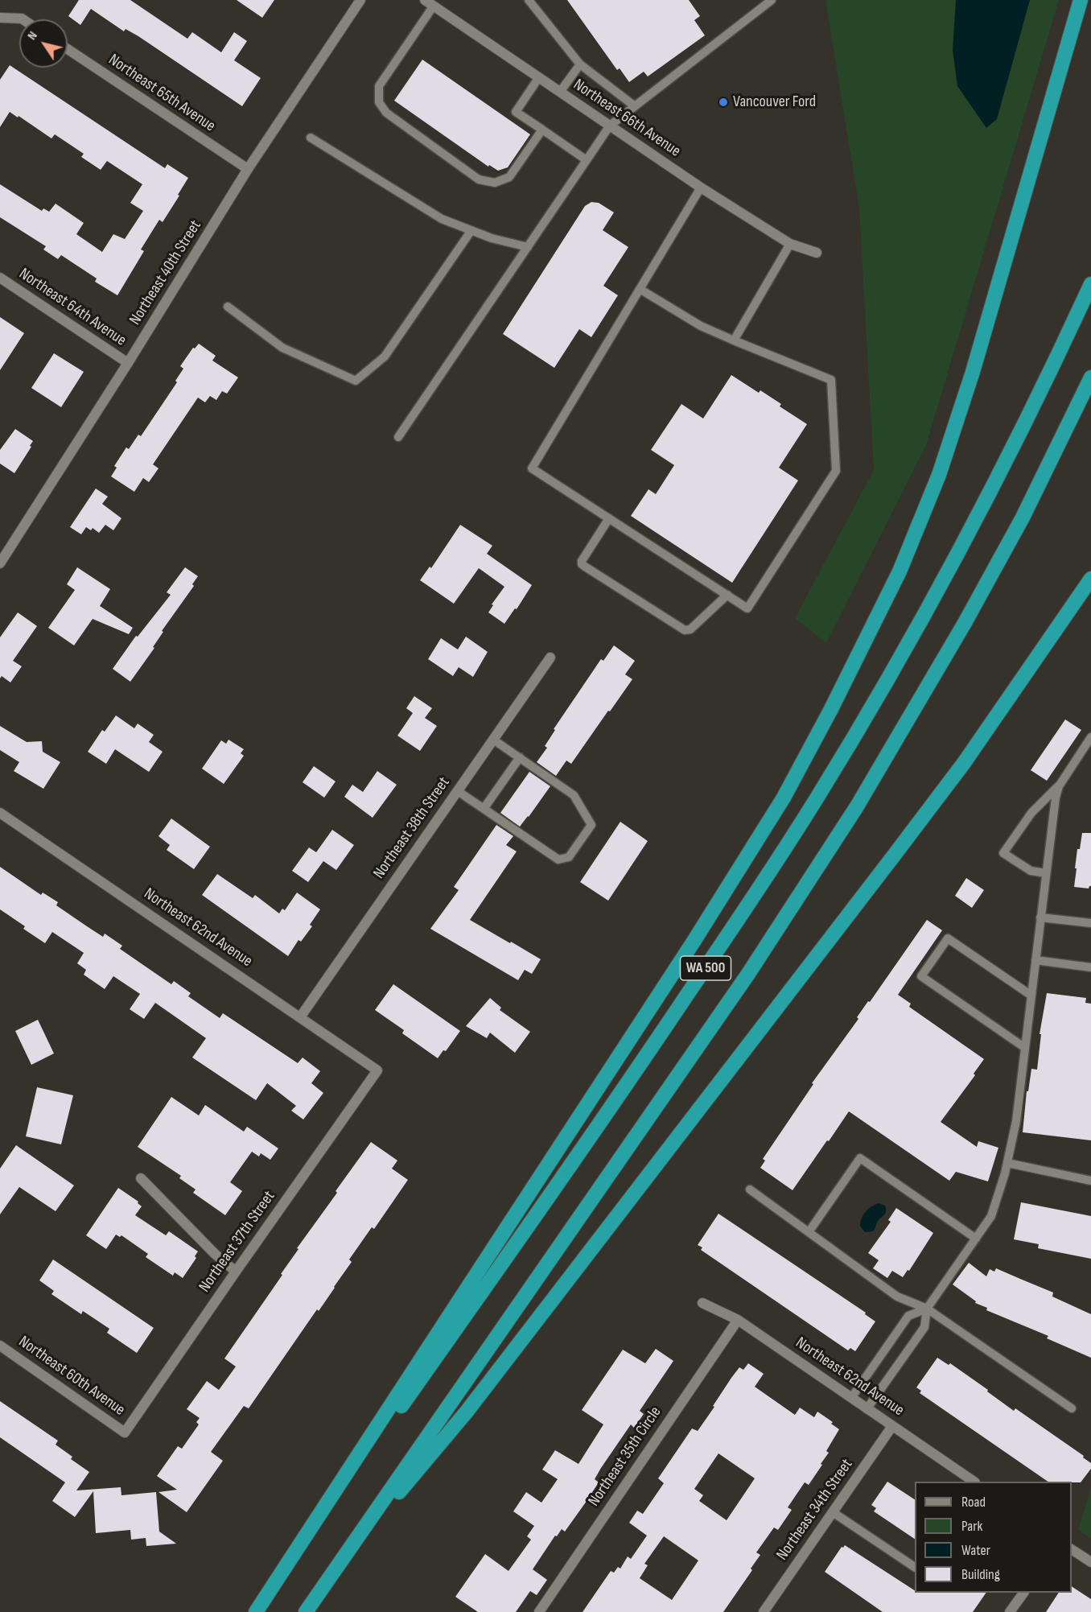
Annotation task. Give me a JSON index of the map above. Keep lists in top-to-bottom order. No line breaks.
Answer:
{"streets":{"highway":["WA 500"],"street":["Northeast 65th Avenue","Northeast 66th Avenue","Northeast 40th Street","Northeast 64th Avenue","Northeast 38th Street","Northeast 62nd Avenue","Northeast 37th Street","Northeast 60th Avenue","Northeast 35th Circle","Northeast 34th Street"]},"crossings":[["Northeast 65th Avenue","Northeast 40th Street"],["Northeast 40th Street","Northeast 64th Avenue"],["Northeast 38th Street","Northeast 62nd Avenue"],["Northeast 62nd Avenue","Northeast 37th Street"],["Northeast 62nd Avenue","Northeast 35th Circle"],["Northeast 62nd Avenue","Northeast 34th Street"],["Northeast 37th Street","Northeast 60th Avenue"]],"places":["Vancouver Ford"],"legend":["Road","Park","Water","Building"],"north":"top left"}
